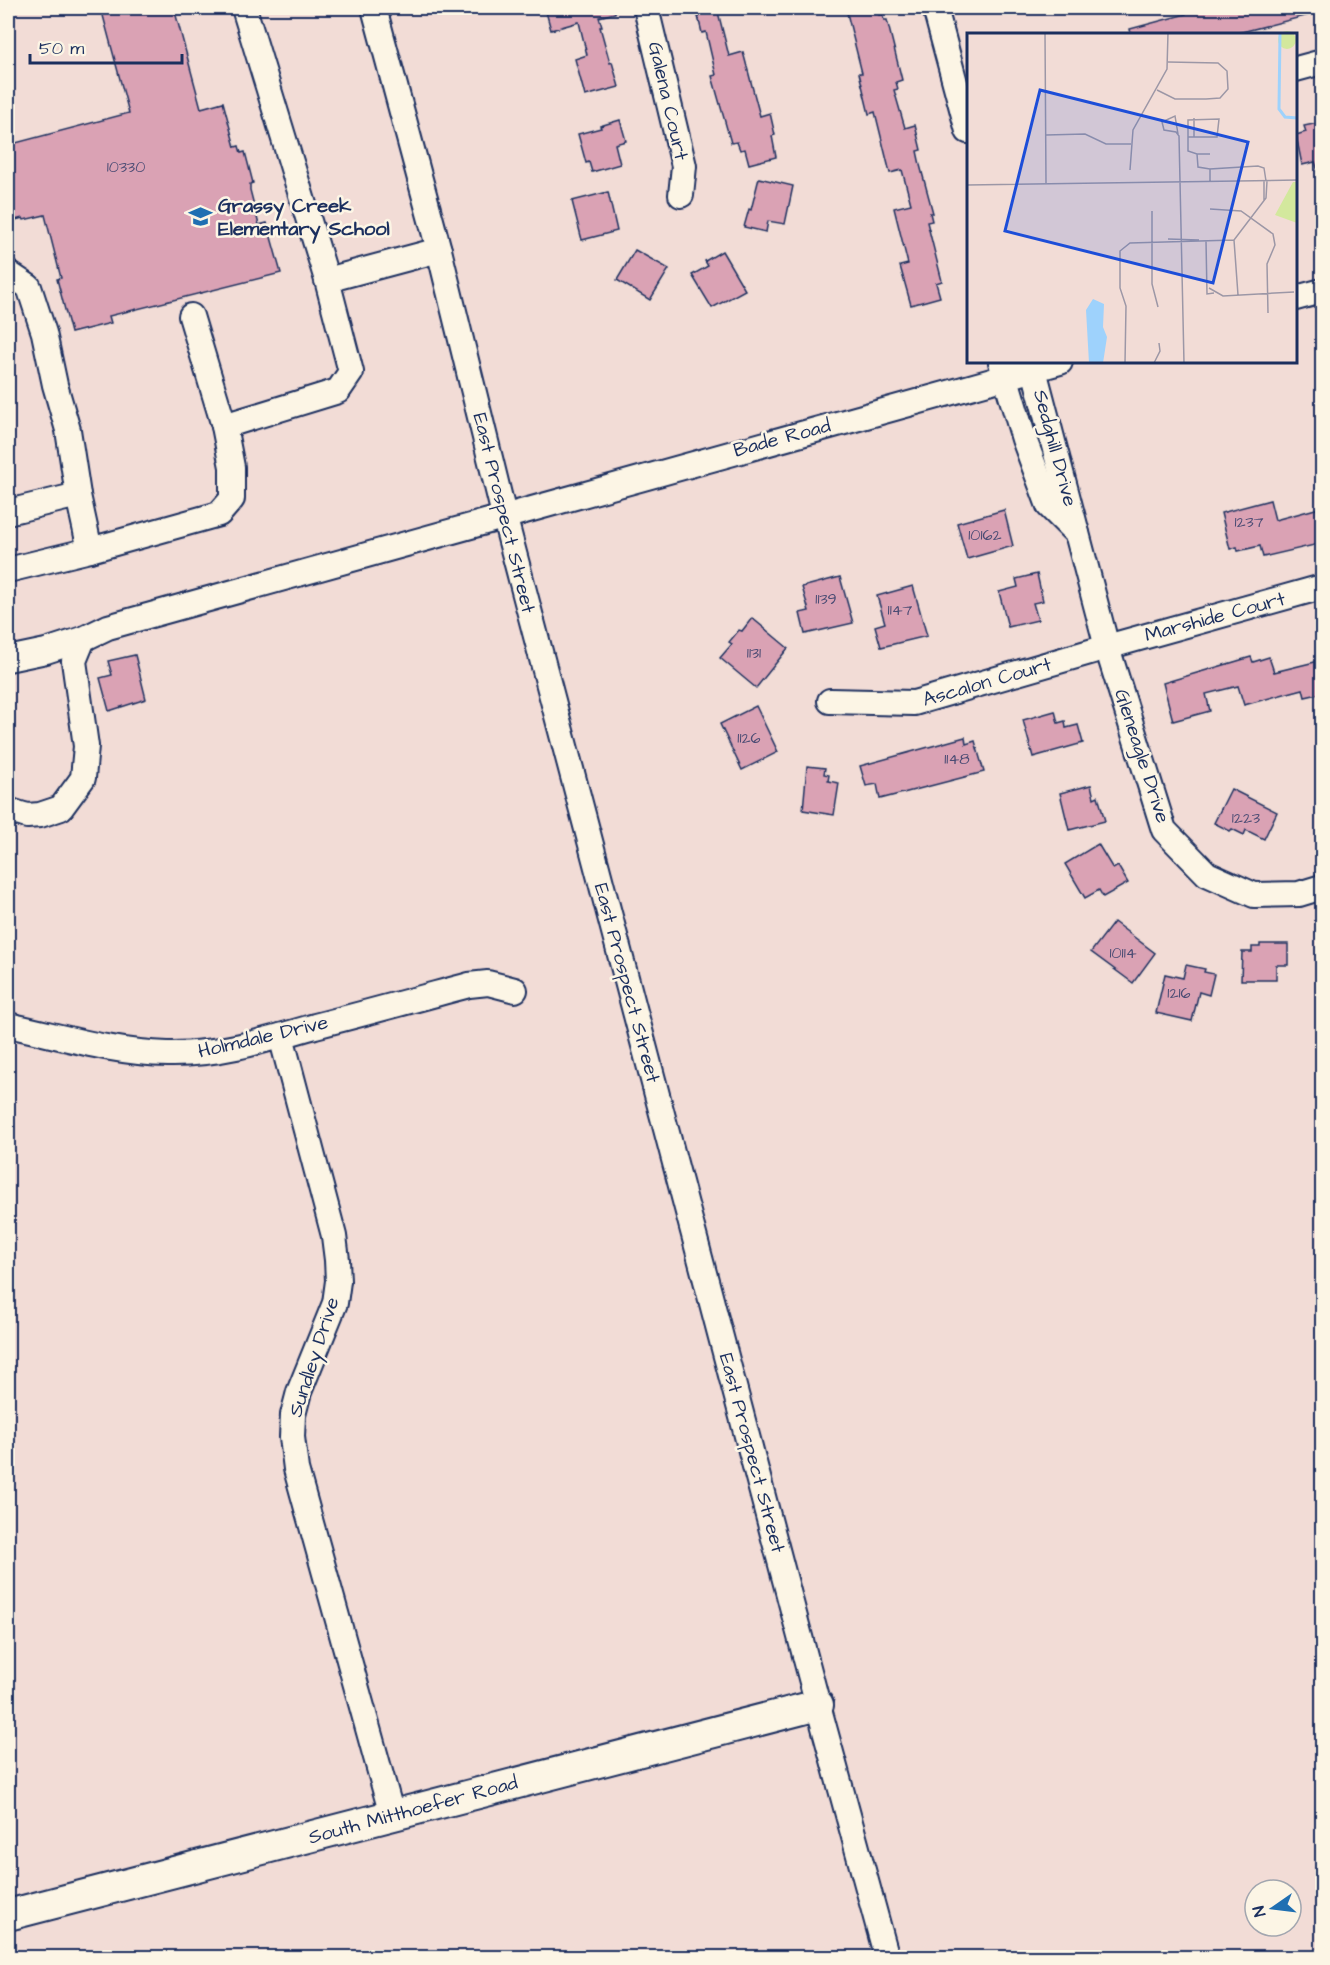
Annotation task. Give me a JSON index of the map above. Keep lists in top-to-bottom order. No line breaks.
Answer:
{"streets":{"main road":["South Mitthoefer Road"],"street":["Galena Court","Bade Road","Sedghill Drive","East Prospect Street","Marshide Court","Ascalon Court","Gleneagle Drive","Holmdale Drive","Sundley Drive"]},"crossings":[["Bade Road","Sedghill Drive"],["Bade Road","East Prospect Street"],["Sedghill Drive","Marshide Court"],["Sedghill Drive","Ascalon Court"],["Sedghill Drive","Gleneagle Drive"],["East Prospect Street","South Mitthoefer Road"],["Marshide Court","Ascalon Court"],["Marshide Court","Gleneagle Drive"],["Ascalon Court","Gleneagle Drive"],["Holmdale Drive","Sundley Drive"],["Sundley Drive","South Mitthoefer Road"]],"places":{"school or university":["Grassy Creek Elementary School"]},"house_numbers":["10330","1237","10162","1139","1147","1131","1126","1148","1223","10114","1216"],"scale_bar":"50 m","north":"left"}
